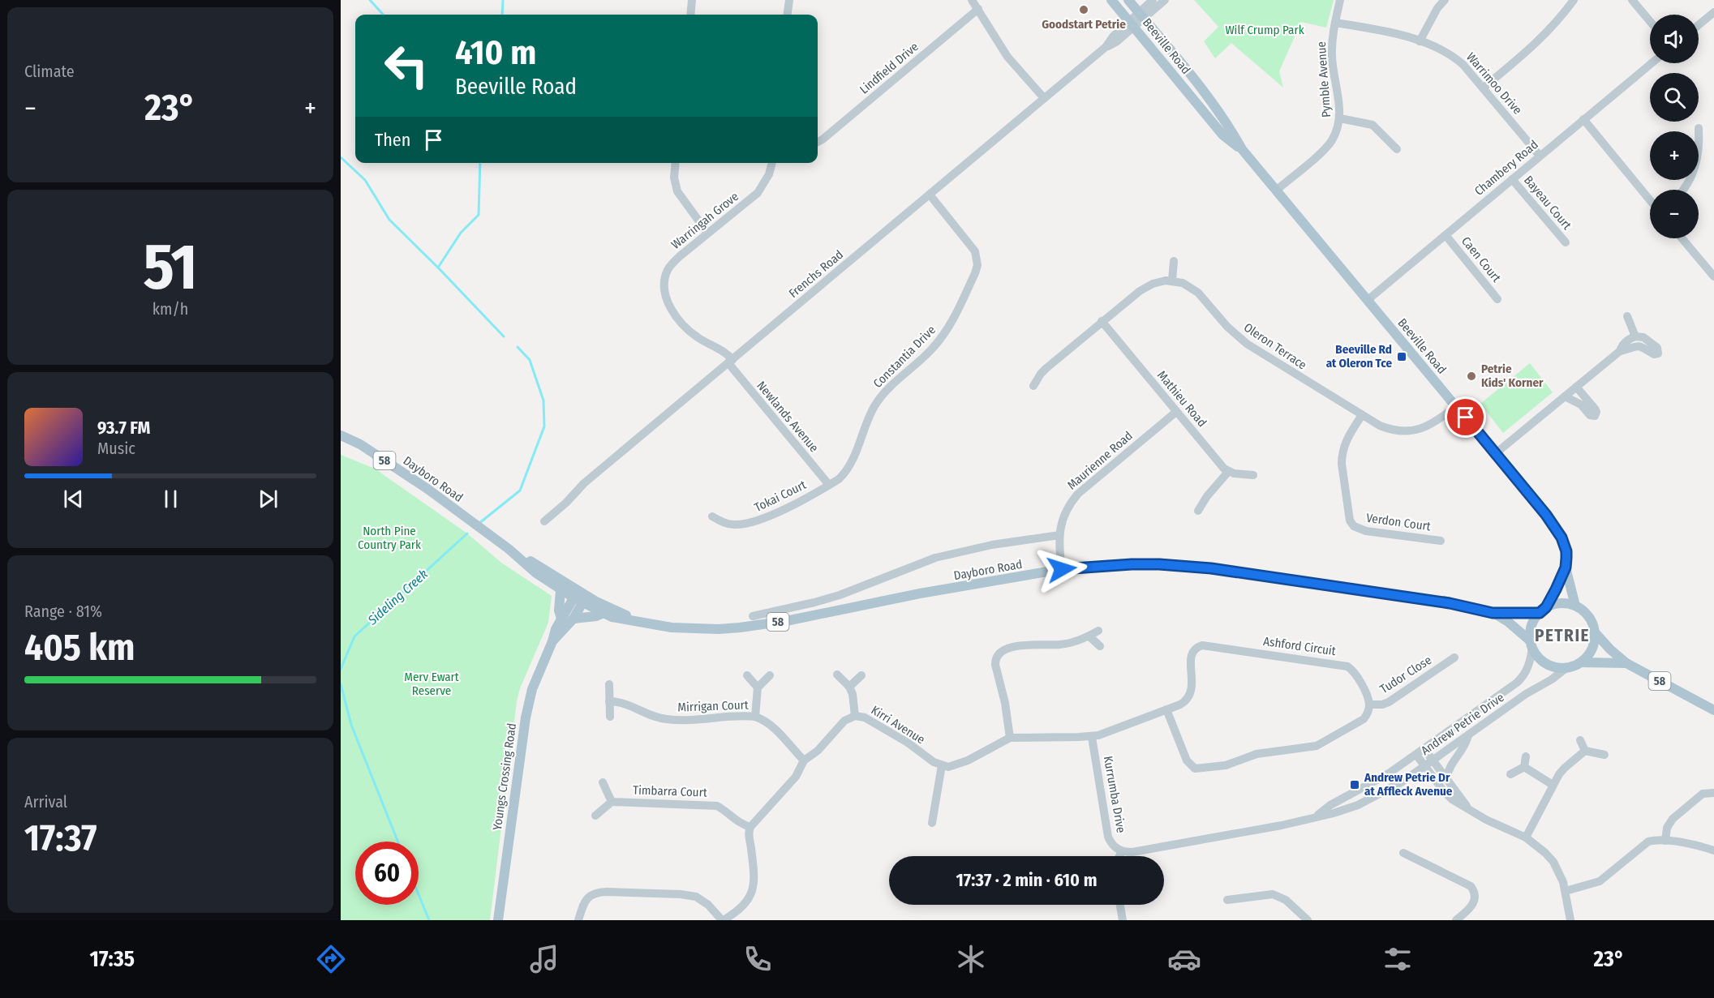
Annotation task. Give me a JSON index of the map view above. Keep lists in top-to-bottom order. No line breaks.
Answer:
{"streets":{"main road":["Beeville Road","58","Dayboro Road","Youngs Crossing Road"],"street":["Lindfield Drive","Pymble Avenue","Warrimoo Drive","Chambery Road","Bayeau Court","Warringah Grove","Caen Court","Frenchs Road","Oleron Terrace","Constantia Drive","Mathieu Road","Newlands Avenue","Maurienne Road","Tokai Court","Verdon Court","Ashford Circuit","Tudor Close","Mirrigan Court","Andrew Petrie Drive","Kirri Avenue","Timbarra Court","Kurrumba Drive"]},"crossings":[["Beeville Road","Pymble Avenue"],["Beeville Road","Chambery Road"],["Beeville Road","Frenchs Road"],["Beeville Road","Oleron Terrace"],["Beeville Road","58"],["Beeville Road","Dayboro Road"],["Beeville Road","Andrew Petrie Drive"],["Pymble Avenue","Warrimoo Drive"],["Warrimoo Drive","Chambery Road"],["Chambery Road","Bayeau Court"],["Chambery Road","Caen Court"],["Warringah Grove","Frenchs Road"],["Warringah Grove","Newlands Avenue"],["Frenchs Road","Constantia Drive"],["Frenchs Road","Newlands Avenue"],["Oleron Terrace","Verdon Court"],["Constantia Drive","Newlands Avenue"],["Constantia Drive","Tokai Court"],["Mathieu Road","Maurienne Road"],["Newlands Avenue","Tokai Court"],["58","Dayboro Road"],["58","Andrew Petrie Drive"],["Maurienne Road","Dayboro Road"],["Dayboro Road","Andrew Petrie Drive"],["Dayboro Road","Youngs Crossing Road"],["Ashford Circuit","Tudor Close"],["Ashford Circuit","Kurrumba Drive"],["Mirrigan Court","Kirri Avenue"],["Andrew Petrie Drive","Kurrumba Drive"],["Kirri Avenue","Timbarra Court"]],"districts":["PETRIE"],"water":["Sideling Creek"],"parks":["Wilf Crump Park","North Pine Country Park","Merv Ewart Reserve"],"places":{"other":["Goodstart Petrie","Petrie Kids' Korner"],"transit":["Beeville Rd at Oleron Tce","Andrew Petrie Dr at Affleck Avenue"]},"page":{"tile":["Climate",["51","km/h"],["Range · 81%","405 km"],["Arrival","17:37"]],"map_buttons":["+","−"],"turn":["410 m","Beeville Road"],"heat":["−","23°","+"],"then":"Then","song":["93.7 FM","Music"],"limit":"60","trip":"17:37 · 2 min · 610 m","tabs":["17:35","23°"]}}
